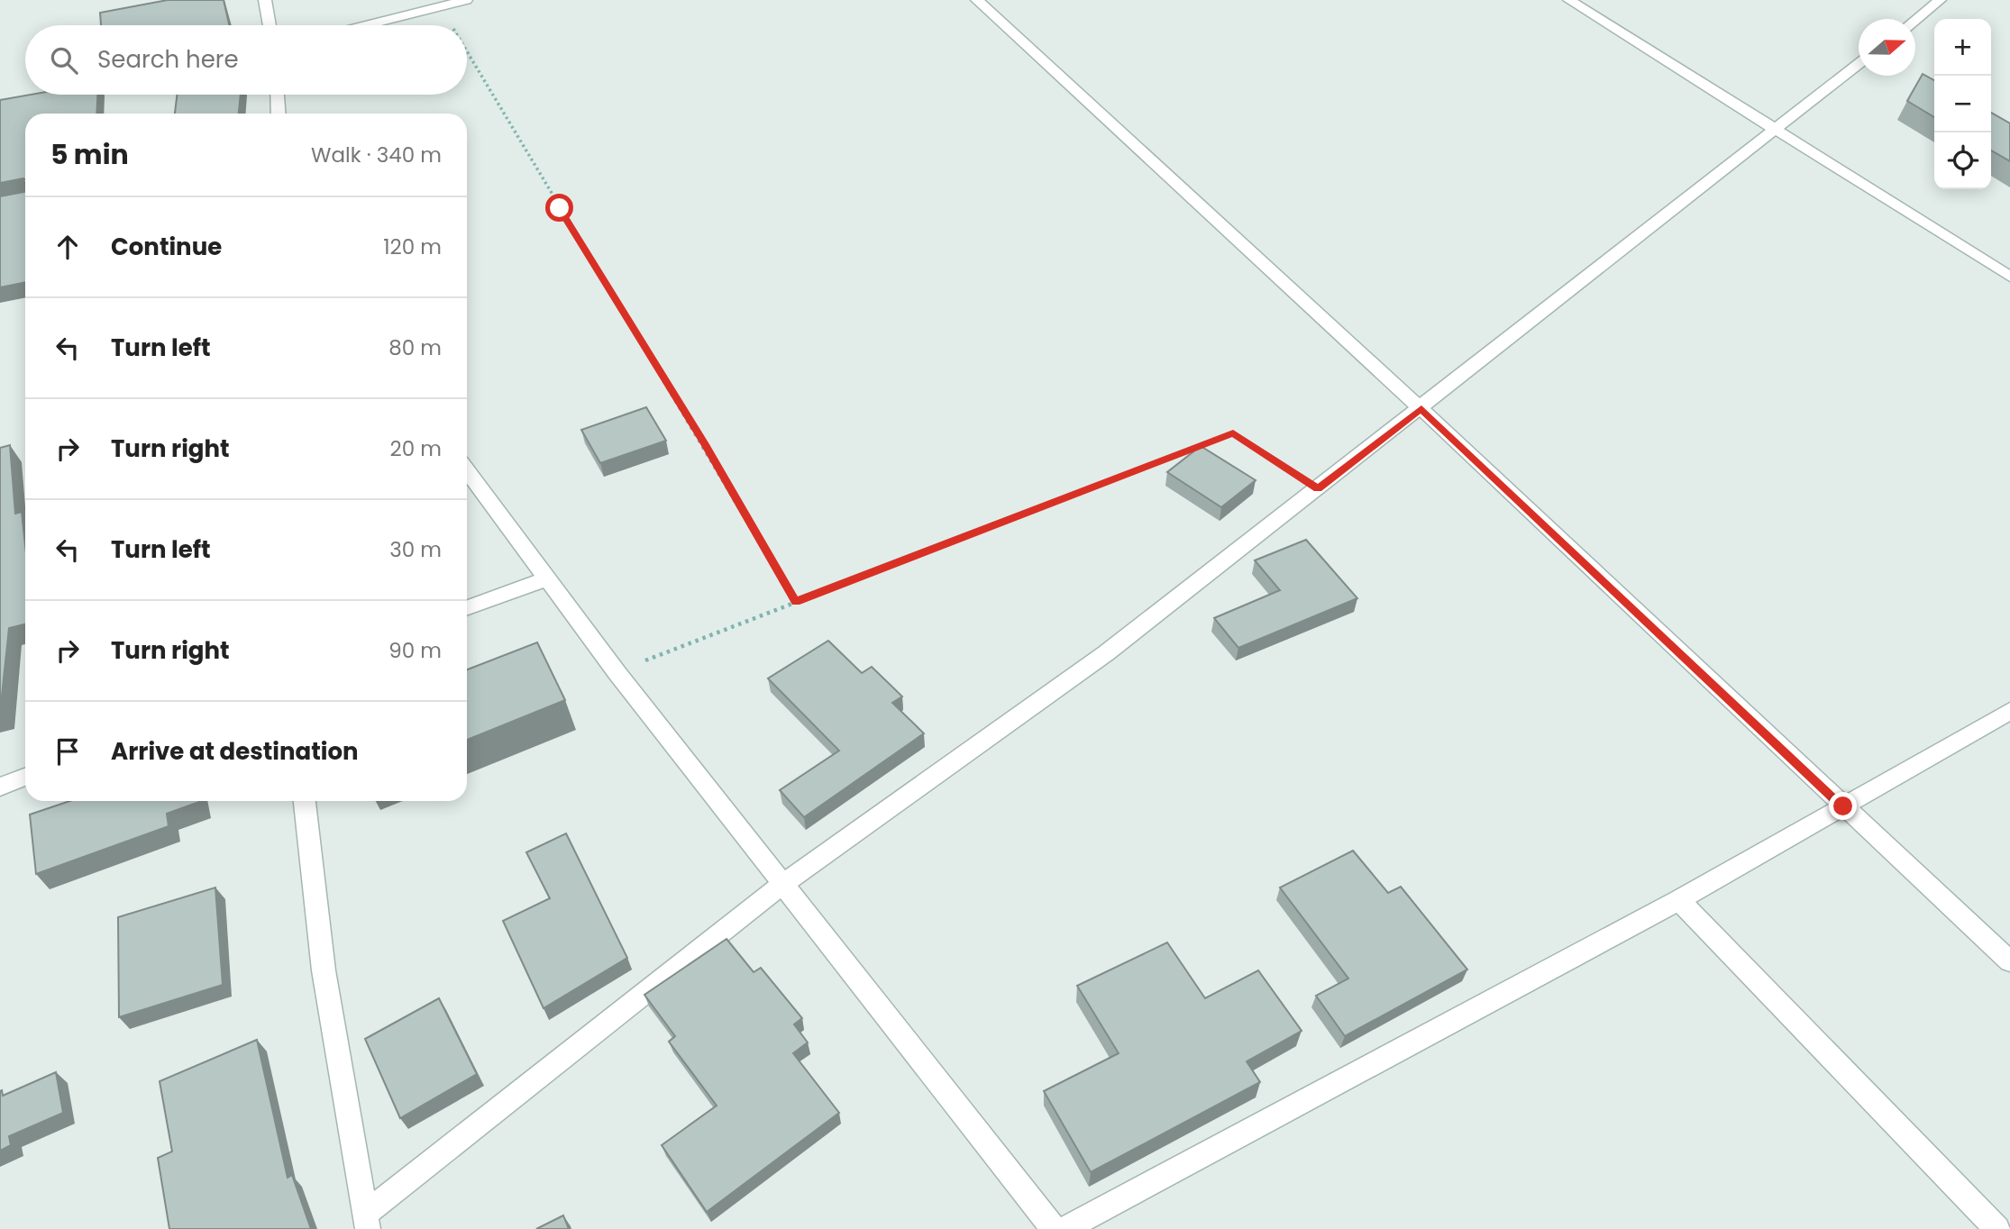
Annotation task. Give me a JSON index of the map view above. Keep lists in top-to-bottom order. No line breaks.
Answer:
{"north":"right","page":{"map_buttons":["+","−"],"search":"Search here","heading":["5 min","Walk · 340 m"],"list":[["Continue","120 m"],["Turn left","80 m"],["Turn right","20 m"],["Turn left","30 m"],["Turn right","90 m"],"Arrive at destination"]}}
